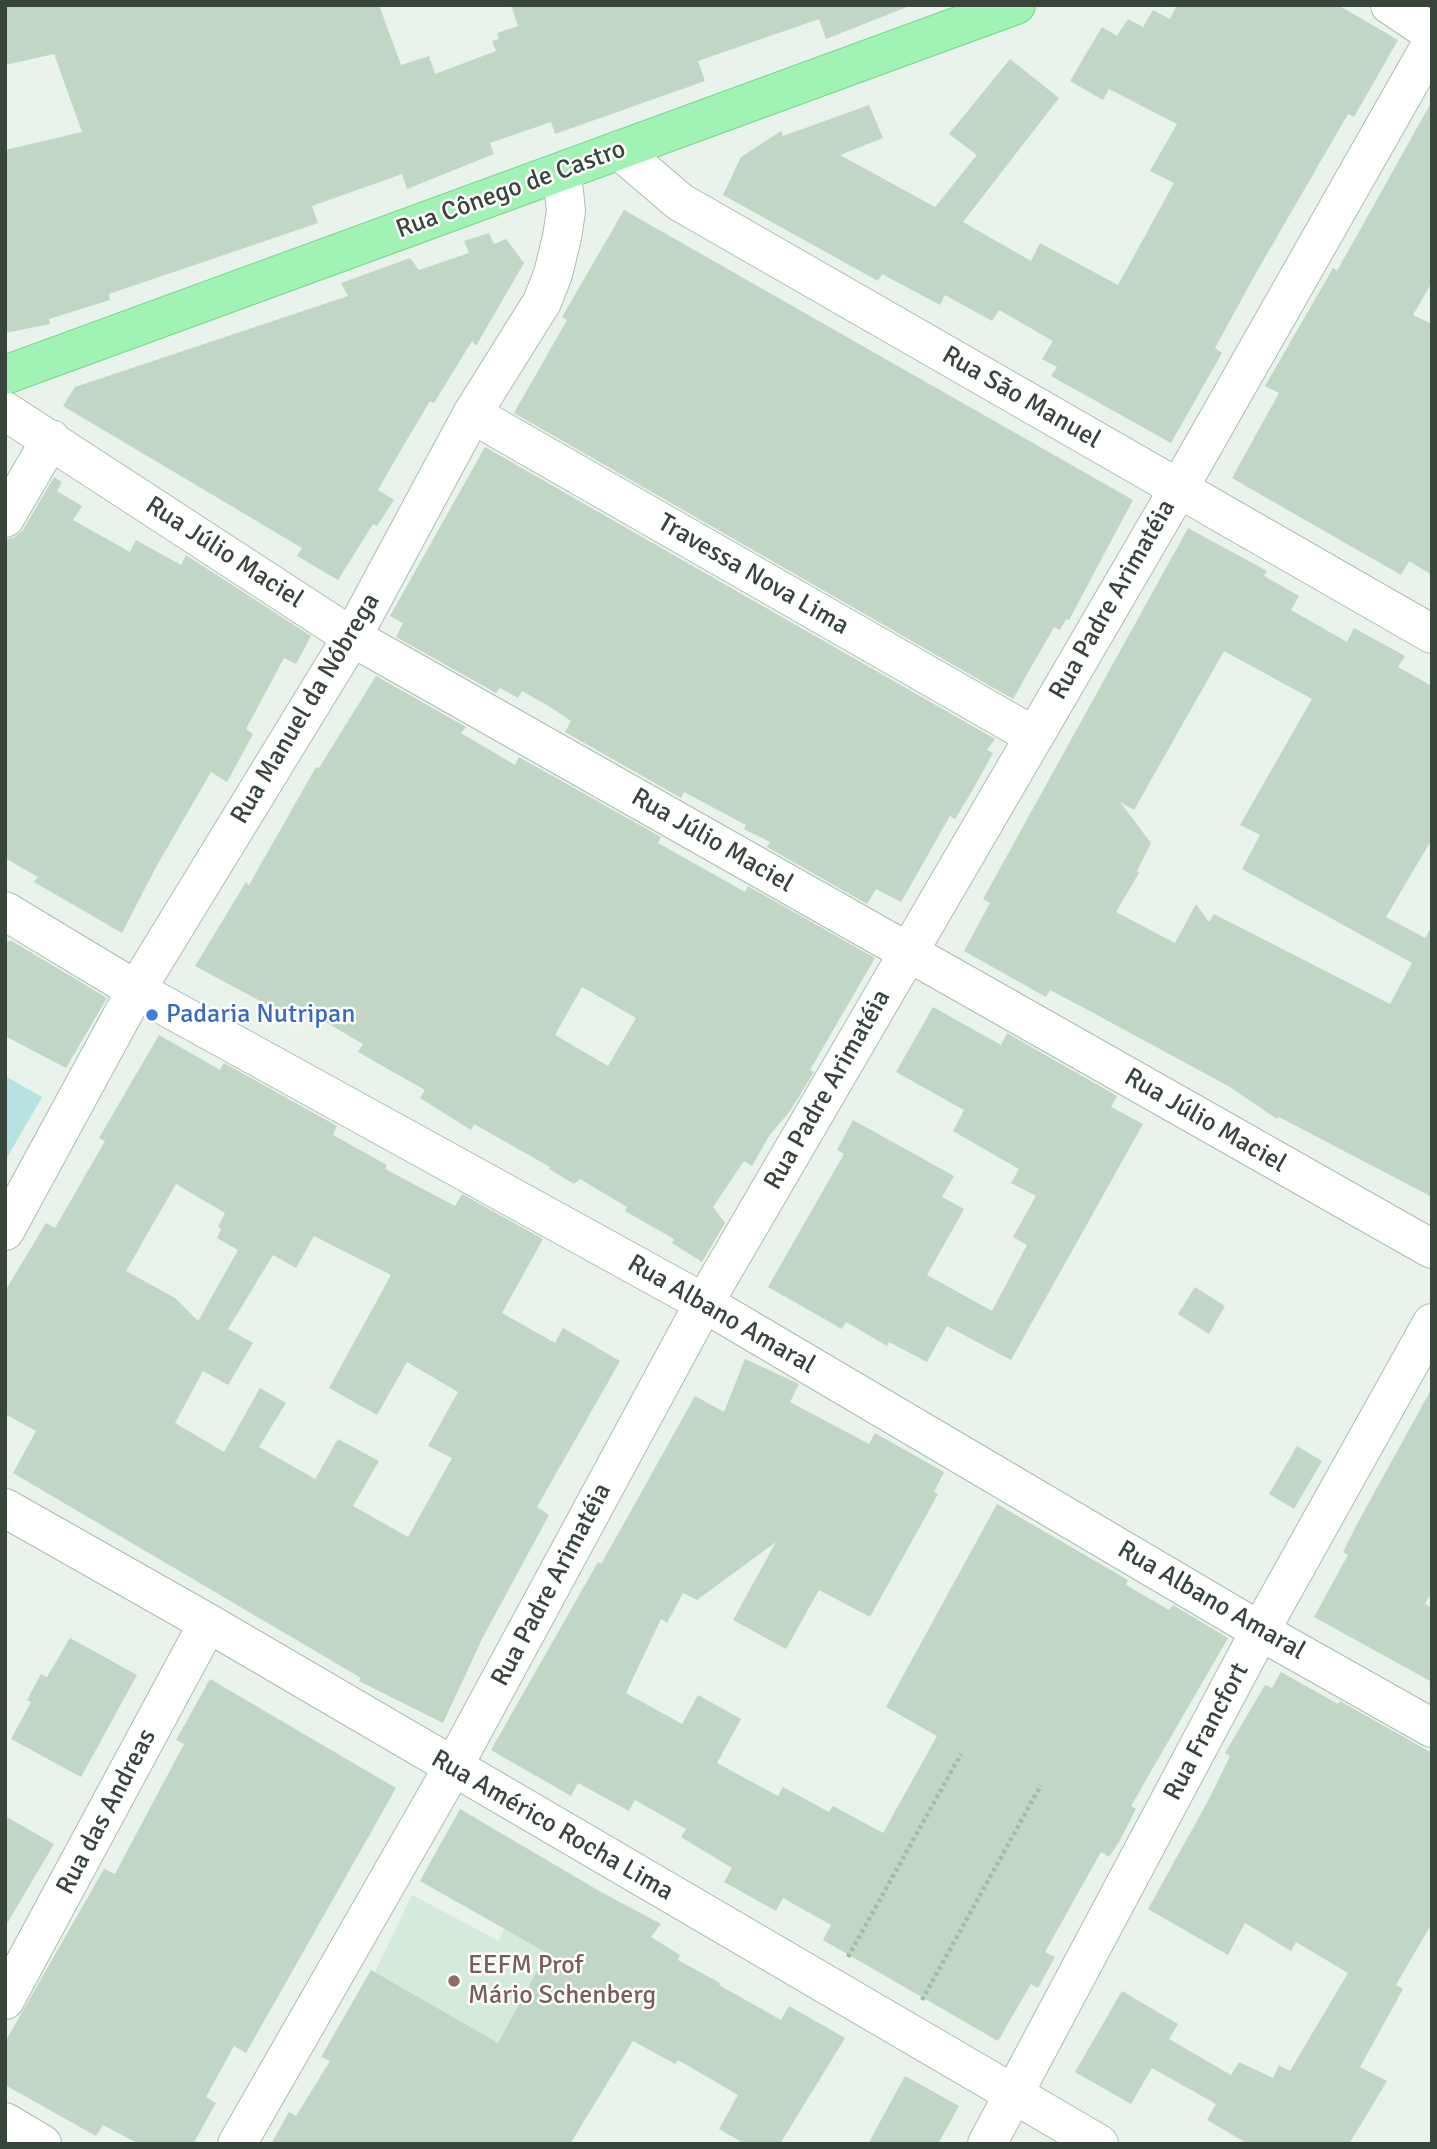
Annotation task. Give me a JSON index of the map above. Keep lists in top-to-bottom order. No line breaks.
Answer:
{"streets":{"main road":["Rua Cônego de Castro"],"street":["Rua São Manuel","Rua Júlio Maciel","Travessa Nova Lima","Rua Padre Arimatéia","Rua Manuel da Nóbrega","Rua Albano Amaral","Rua Francfort","Rua das Andreas","Rua Américo Rocha Lima"]},"crossings":[["Rua Cônego de Castro","Rua São Manuel"],["Rua Cônego de Castro","Rua Manuel da Nóbrega"],["Rua São Manuel","Rua Padre Arimatéia"],["Rua Júlio Maciel","Rua Padre Arimatéia"],["Rua Júlio Maciel","Rua Manuel da Nóbrega"],["Travessa Nova Lima","Rua Padre Arimatéia"],["Travessa Nova Lima","Rua Manuel da Nóbrega"],["Rua Padre Arimatéia","Rua Albano Amaral"],["Rua Padre Arimatéia","Rua Américo Rocha Lima"],["Rua Manuel da Nóbrega","Rua Albano Amaral"],["Rua Albano Amaral","Rua Francfort"],["Rua Francfort","Rua Américo Rocha Lima"],["Rua das Andreas","Rua Américo Rocha Lima"]],"places":["Padaria Nutripan","EEFM Prof Mário Schenberg"]}
